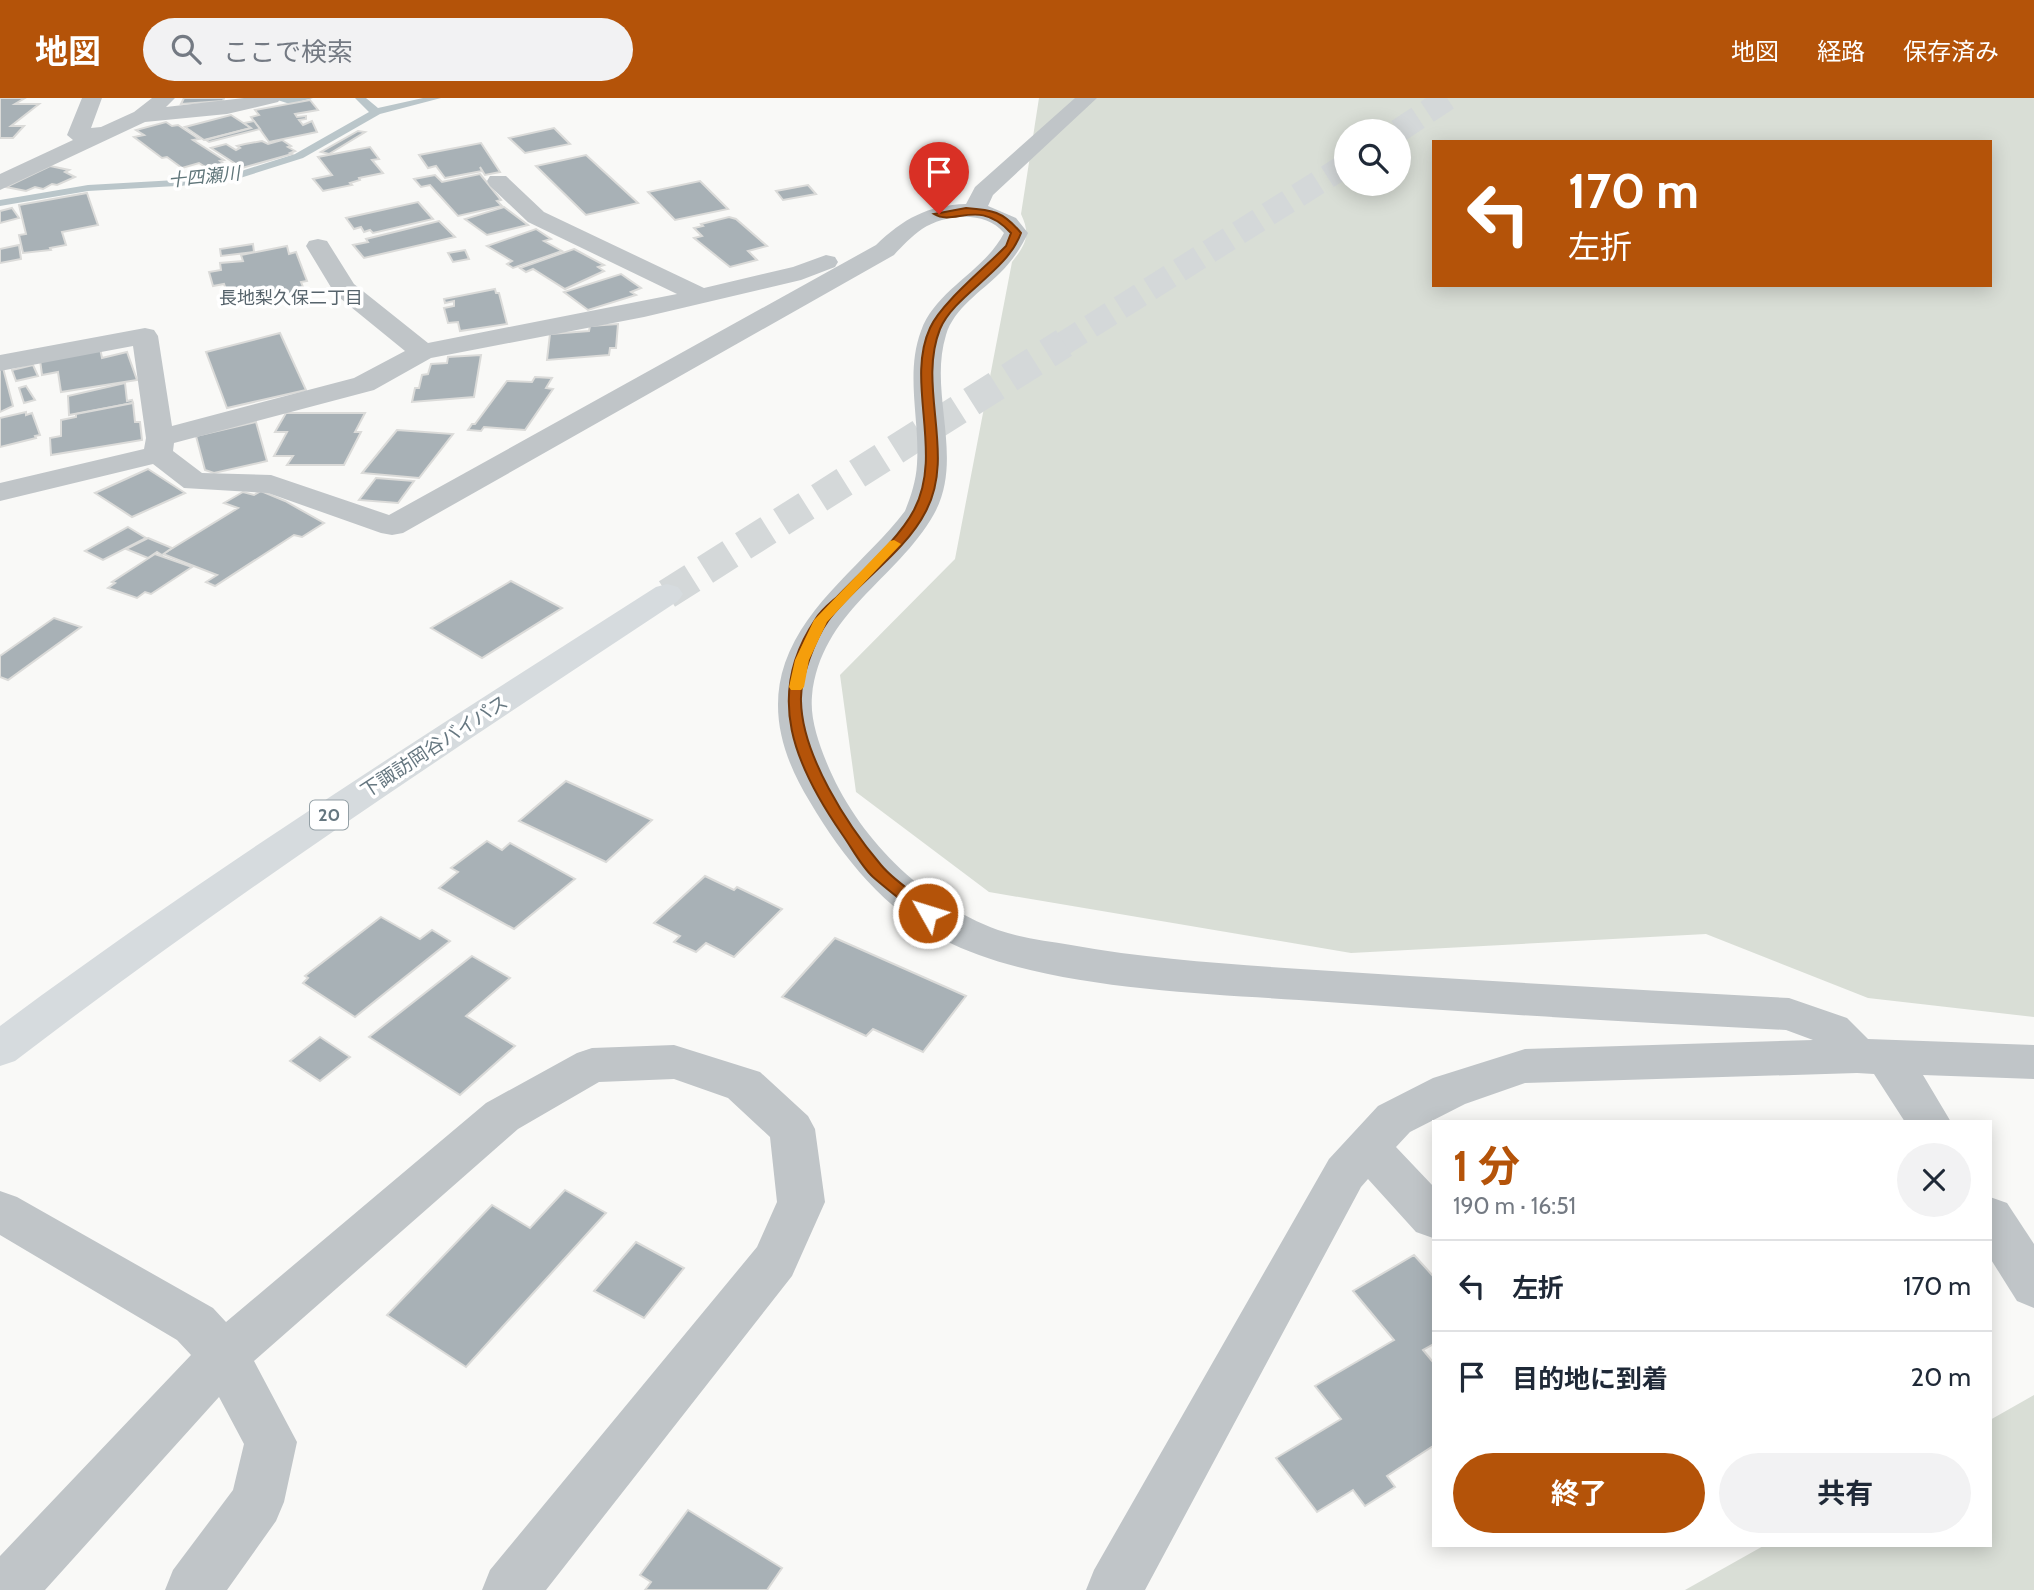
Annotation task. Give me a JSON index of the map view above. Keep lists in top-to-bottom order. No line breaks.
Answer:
{"streets":{"highway":["下諏訪岡谷バイパス","20"]},"districts":["長地梨久保二丁目"],"water":["十四瀬川"],"page":{"header":"地図","search":"ここで検索","nav":["地図","経路","保存済み"],"turn":["170 m","左折"],"heading":["1 分","190 m · 16:51"],"list":[{"name":"左折","value":"170 m"},{"name":"目的地に到着","value":"20 m"}],"buttons":["終了","共有"]}}
